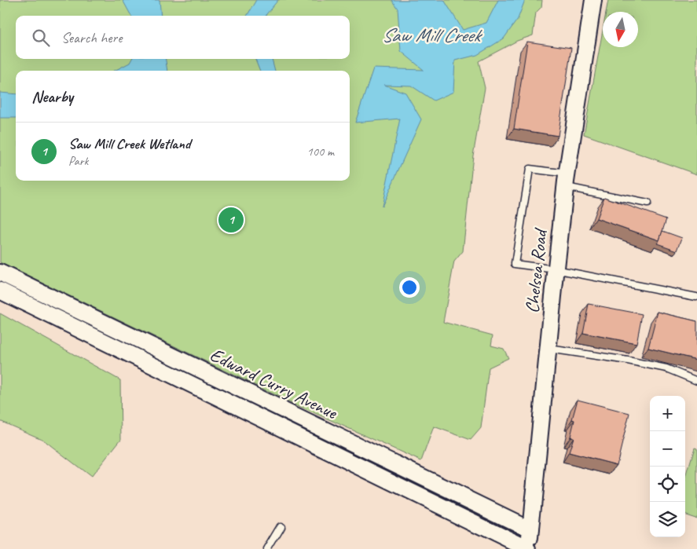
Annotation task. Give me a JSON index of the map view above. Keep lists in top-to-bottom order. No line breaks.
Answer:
{"streets":{"street":["Chelsea Road","Edward Curry Avenue"]},"crossings":[["Chelsea Road","Edward Curry Avenue"]],"water":["Saw Mill Creek"],"north":"bottom","page":{"search":"Search here","heading":"Nearby","list":[{"mark":"1","name":"Saw Mill Creek Wetland","note":"Park","value":"100 m"}],"pins":"1","map_buttons":["+","−"]}}
